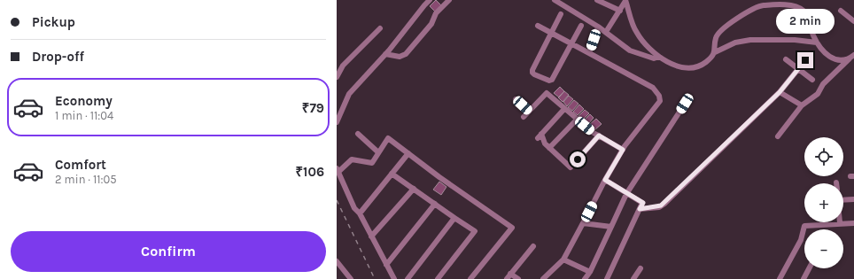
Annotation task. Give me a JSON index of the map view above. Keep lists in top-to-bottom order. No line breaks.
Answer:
{"page":{"banner":["Pickup","Drop-off"],"bubble":"2 min","list":[{"name":"Economy","note":"1 min · 11:04","value":"₹79"},{"name":"Comfort","note":"2 min · 11:05","value":"₹106"}],"map_buttons":["+","−"],"buttons":"Confirm"}}
